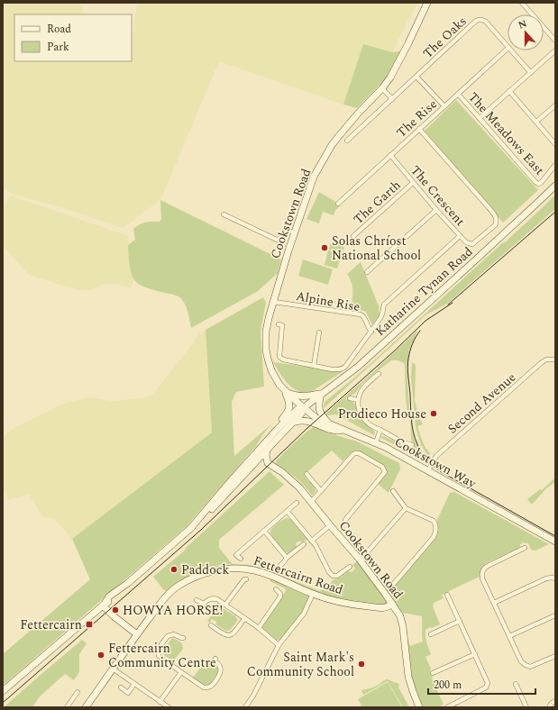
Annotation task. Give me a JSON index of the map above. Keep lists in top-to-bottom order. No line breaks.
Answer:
{"streets":{"street":["The Oaks","The Rise","The Meadows East","The Crescent","The Garth","Cookstown Road","Katharine Tynan Road","Alpine Rise","Second Avenue","Cookstown Way","Fettercairn Road"]},"crossings":[["The Rise","The Meadows East"],["The Rise","The Crescent"],["The Crescent","The Garth"],["Cookstown Road","Katharine Tynan Road"],["Cookstown Road","Alpine Rise"],["Cookstown Road","Cookstown Way"],["Cookstown Road","Fettercairn Road"],["Katharine Tynan Road","Cookstown Way"],["Second Avenue","Cookstown Way"]],"places":{"other":["Solas Chríost National School","Prodieco House","Paddock","HOWYA HORSE!","Fettercairn Community Centre","Saint Mark's Community School"],"transit":["Fettercairn"]},"legend":["Road","Park"],"scale_bar":"200 m","north":"top"}
